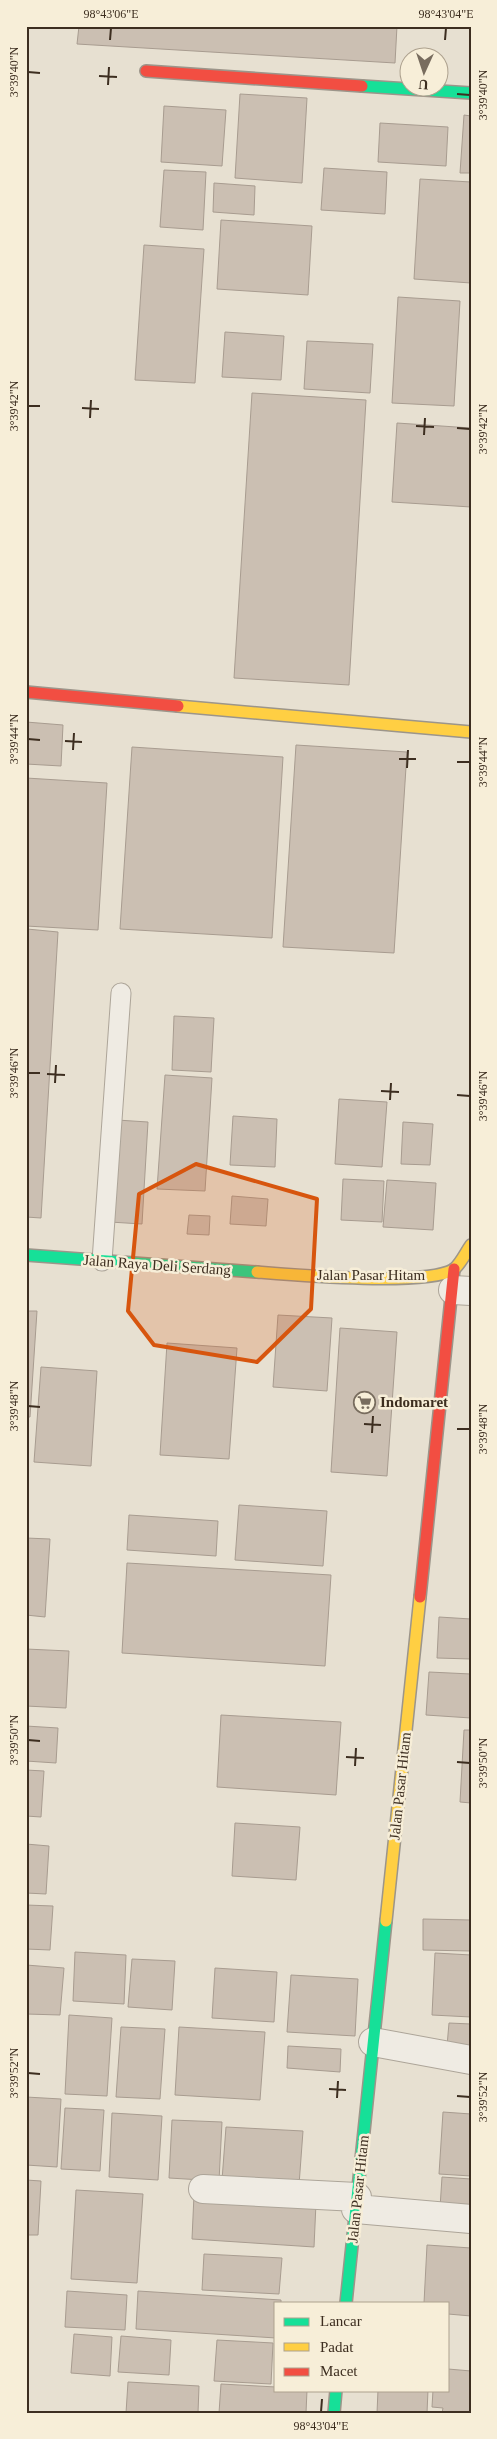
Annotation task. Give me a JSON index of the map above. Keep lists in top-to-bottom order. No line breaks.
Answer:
{"streets":{"main road":["Jalan Raya Deli Serdang","Jalan Pasar Hitam"]},"crossings":[["Jalan Raya Deli Serdang","Jalan Pasar Hitam"]],"places":{"supermarket":["Indomaret"]},"legend":["Lancar","Padat","Macet"],"north":"bottom","coordinates":["98°43'06\"E","98°43'04\"E","3°39'40\"N","3°39'42\"N","3°39'44\"N","3°39'46\"N","3°39'48\"N","3°39'50\"N","3°39'52\"N"]}
